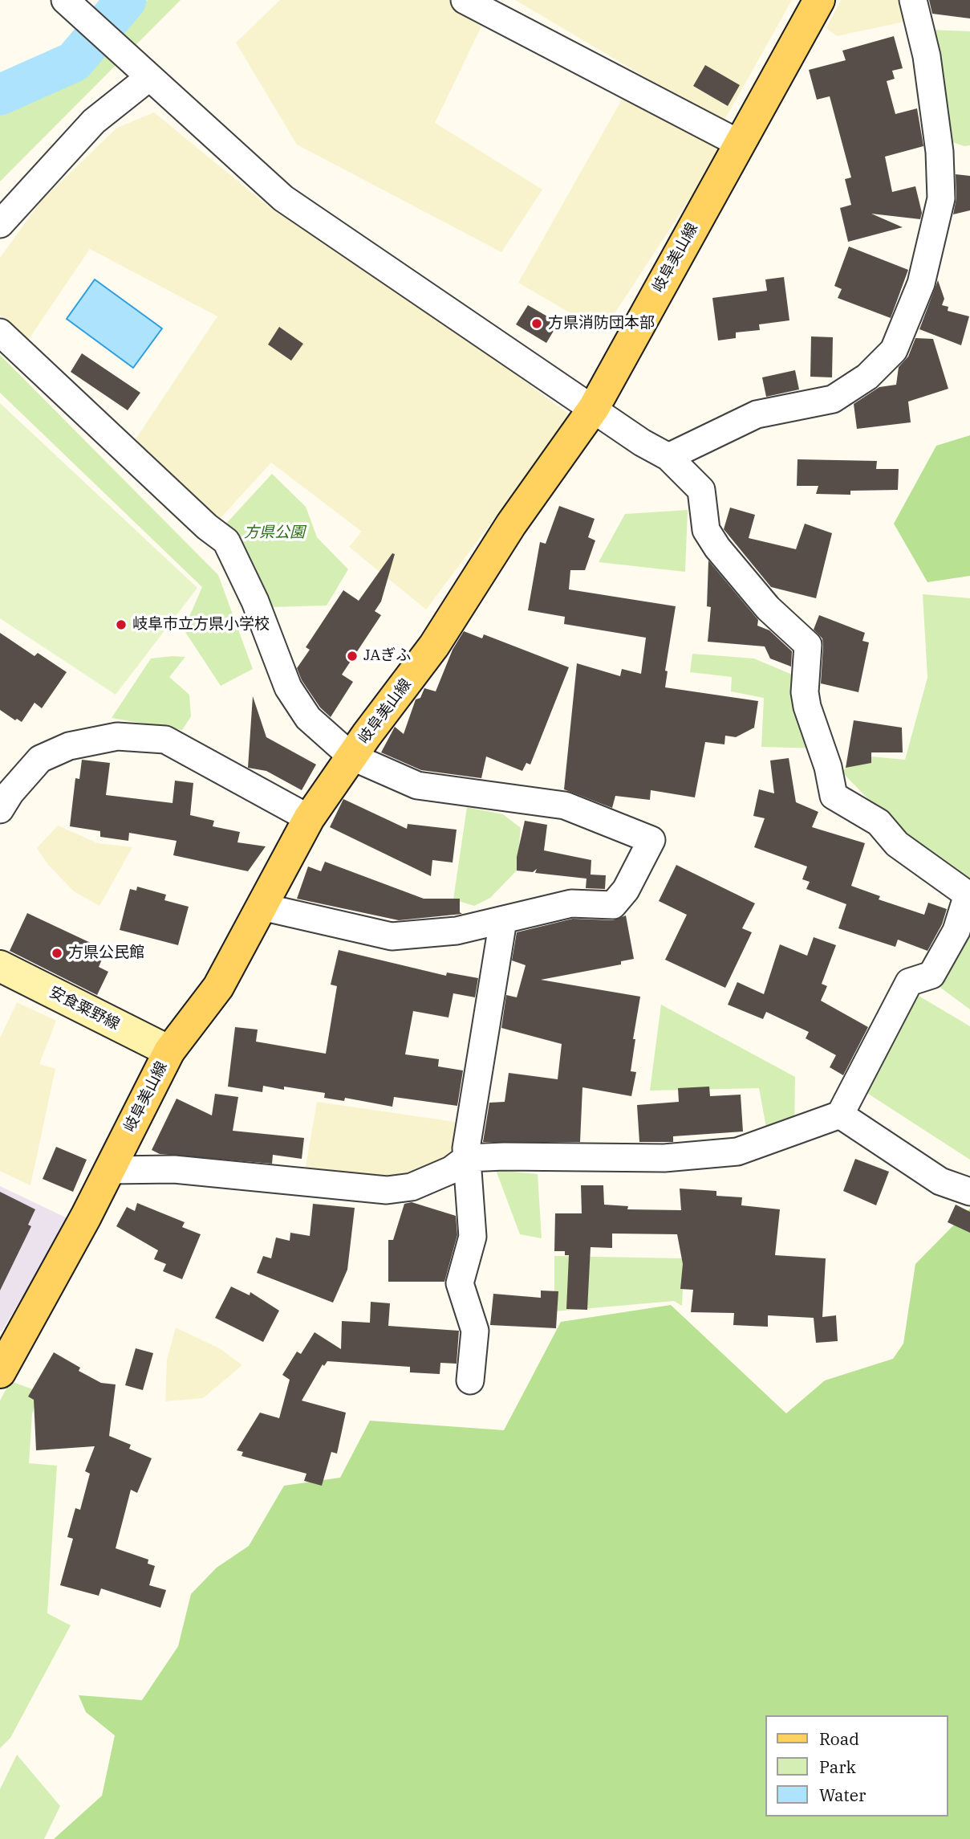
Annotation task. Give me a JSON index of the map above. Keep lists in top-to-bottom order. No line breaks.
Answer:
{"streets":{"main road":["岐阜美山線","安食粟野線"]},"crossings":[["岐阜美山線","安食粟野線"]],"parks":["方県公園"],"places":["方県消防団本部","岐阜市立方県小学校","JAぎふ","方県公民館"],"legend":["Road","Park","Water"]}
